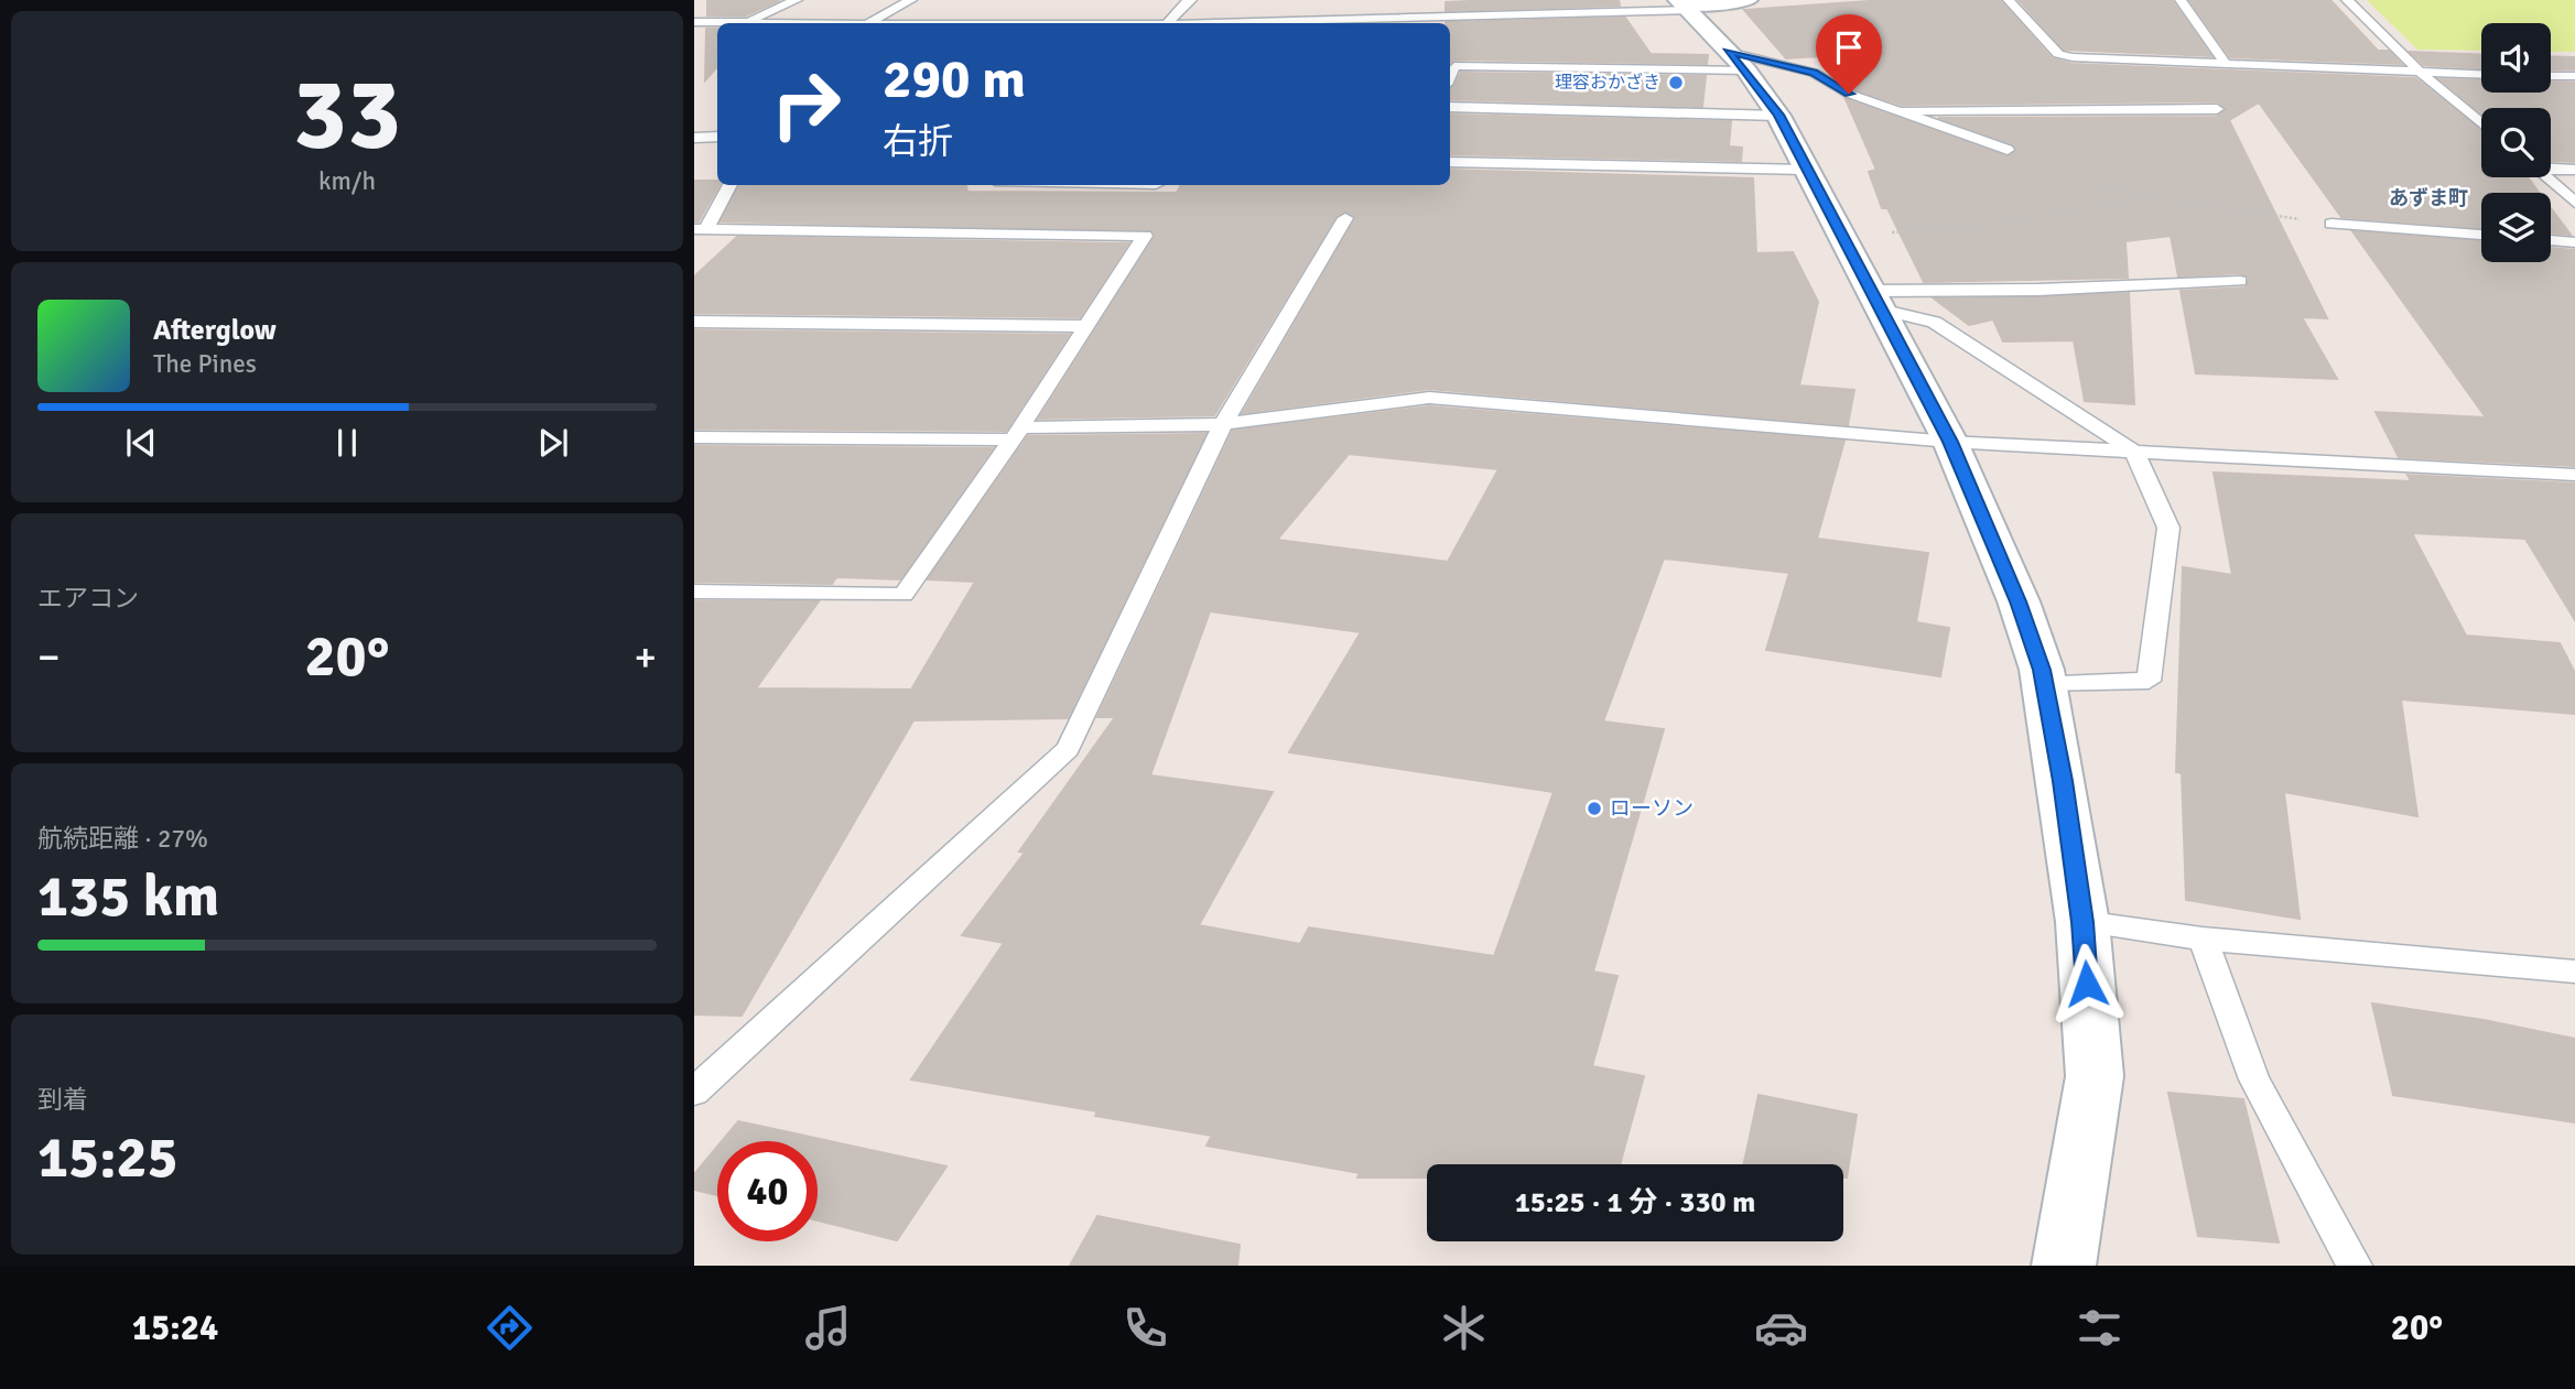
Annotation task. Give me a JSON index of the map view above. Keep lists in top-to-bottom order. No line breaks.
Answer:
{"districts":["あずま町"],"places":["理容おかざき","ローソン"],"page":{"tile":[["33","km/h"],"エアコン",["航続距離 · 27%","135 km"],["到着","15:25"]],"turn":["290 m","右折"],"song":["Afterglow","The Pines"],"heat":["−","20°","+"],"limit":"40","trip":"15:25 · 1 分 · 330 m","tabs":["15:24","20°"]}}
